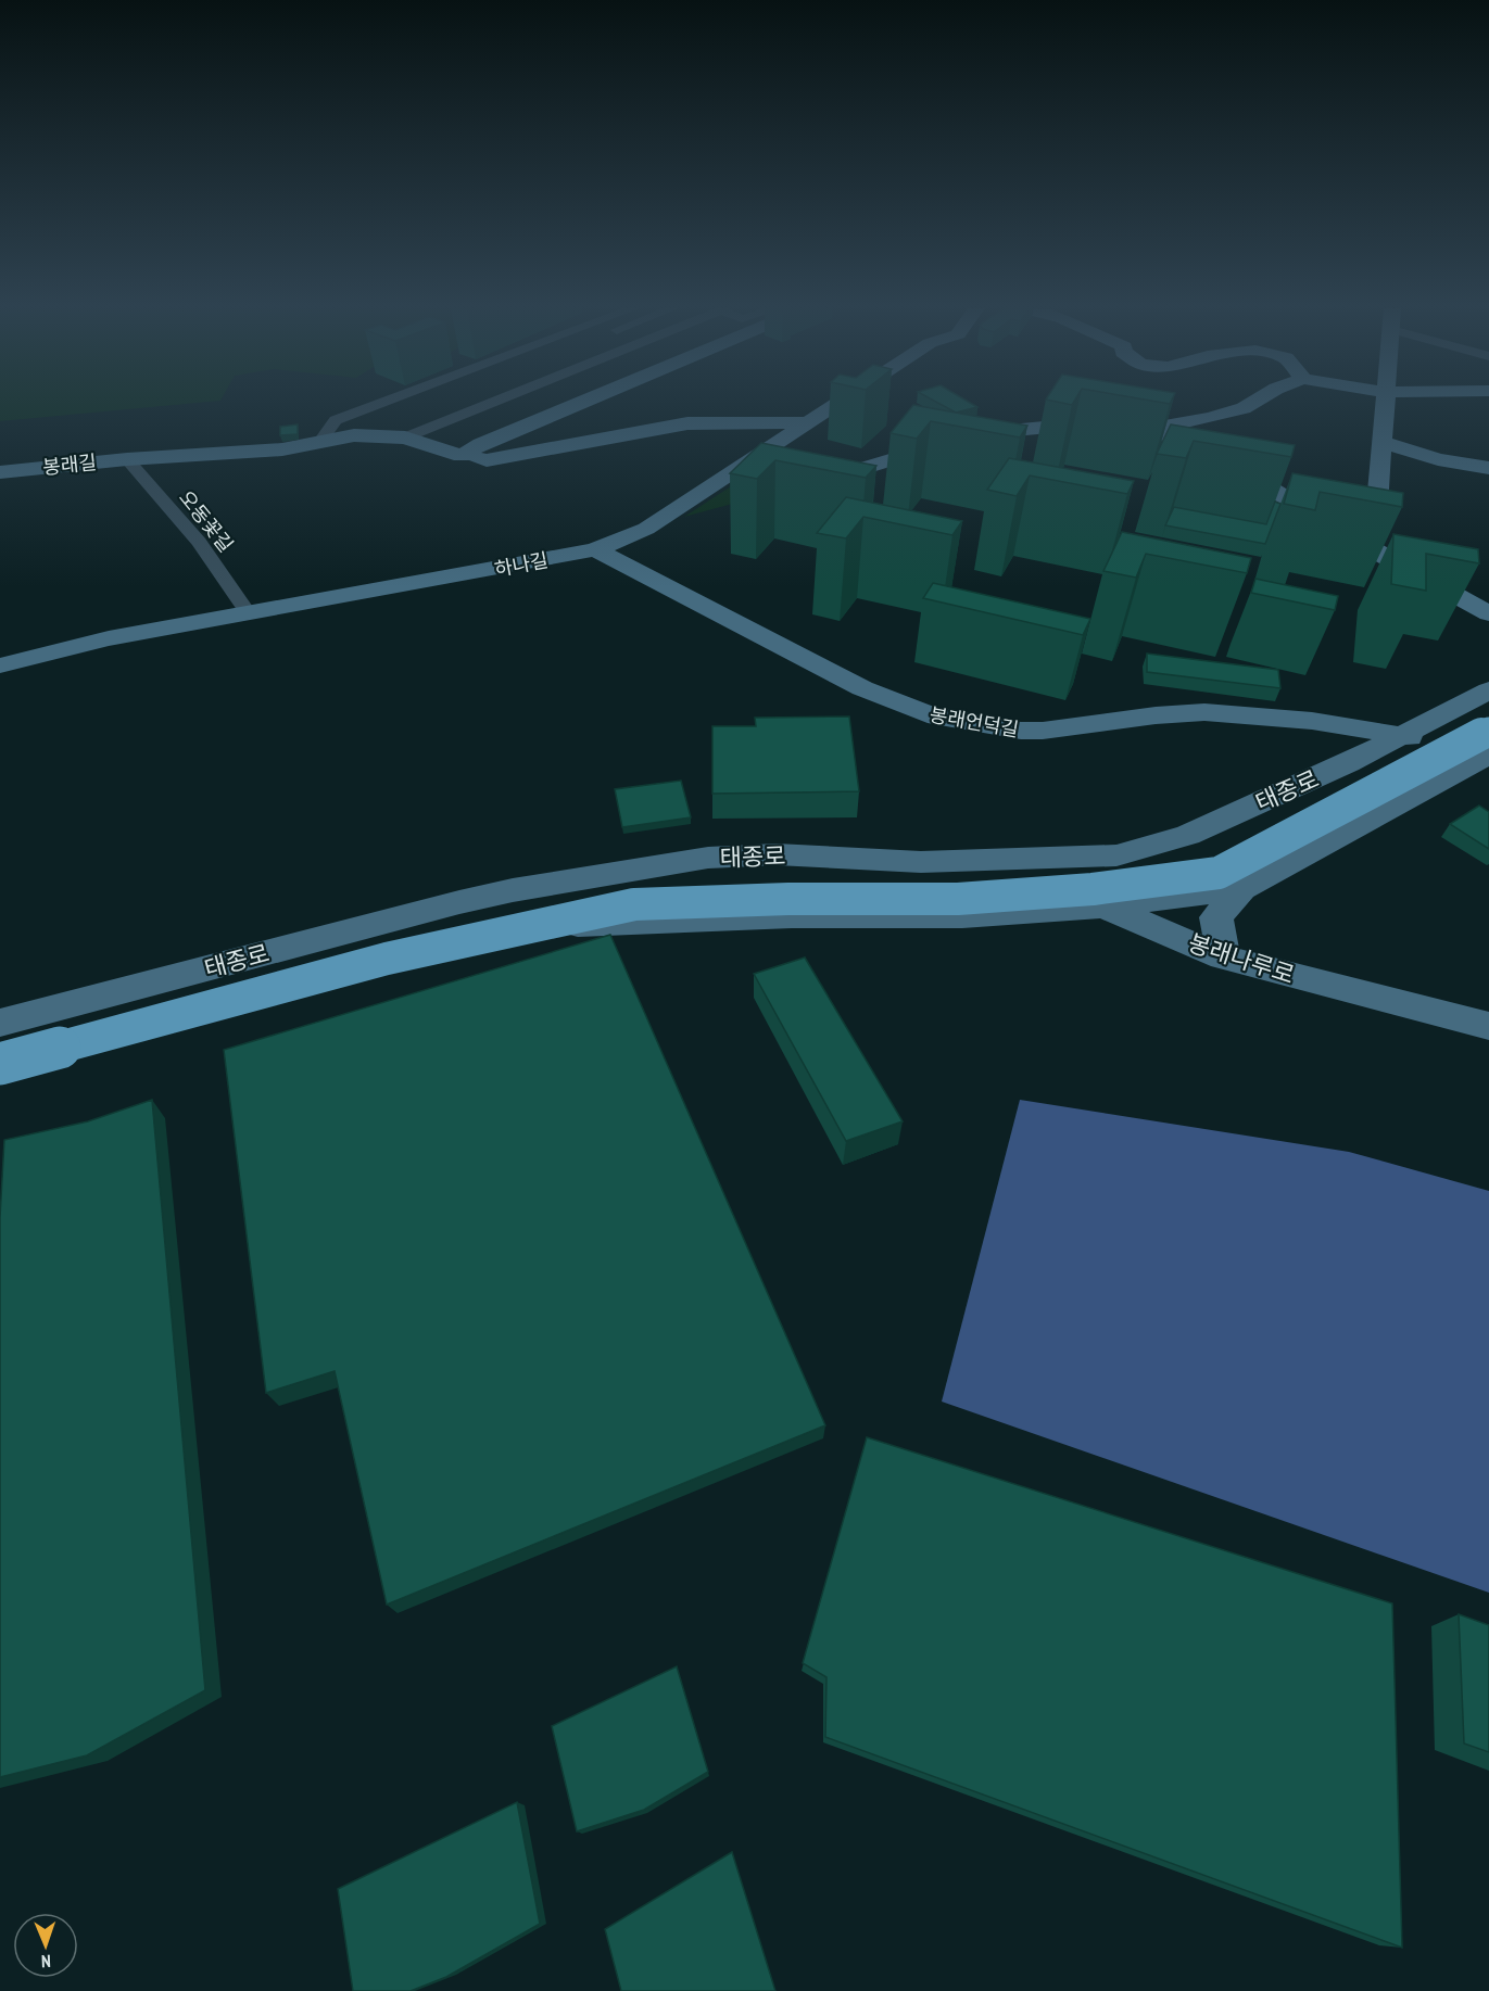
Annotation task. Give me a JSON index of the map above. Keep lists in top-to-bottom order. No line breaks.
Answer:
{"streets":{"main road":["봉래길","하나길","봉래언덕길","태종로","봉래나루로"],"street":["오동꽃길"]},"crossings":[["봉래길","오동꽃길"],["봉래길","하나길"],["오동꽃길","하나길"],["하나길","봉래언덕길"],["봉래언덕길","태종로"],["태종로","봉래나루로"]],"north":"bottom"}
